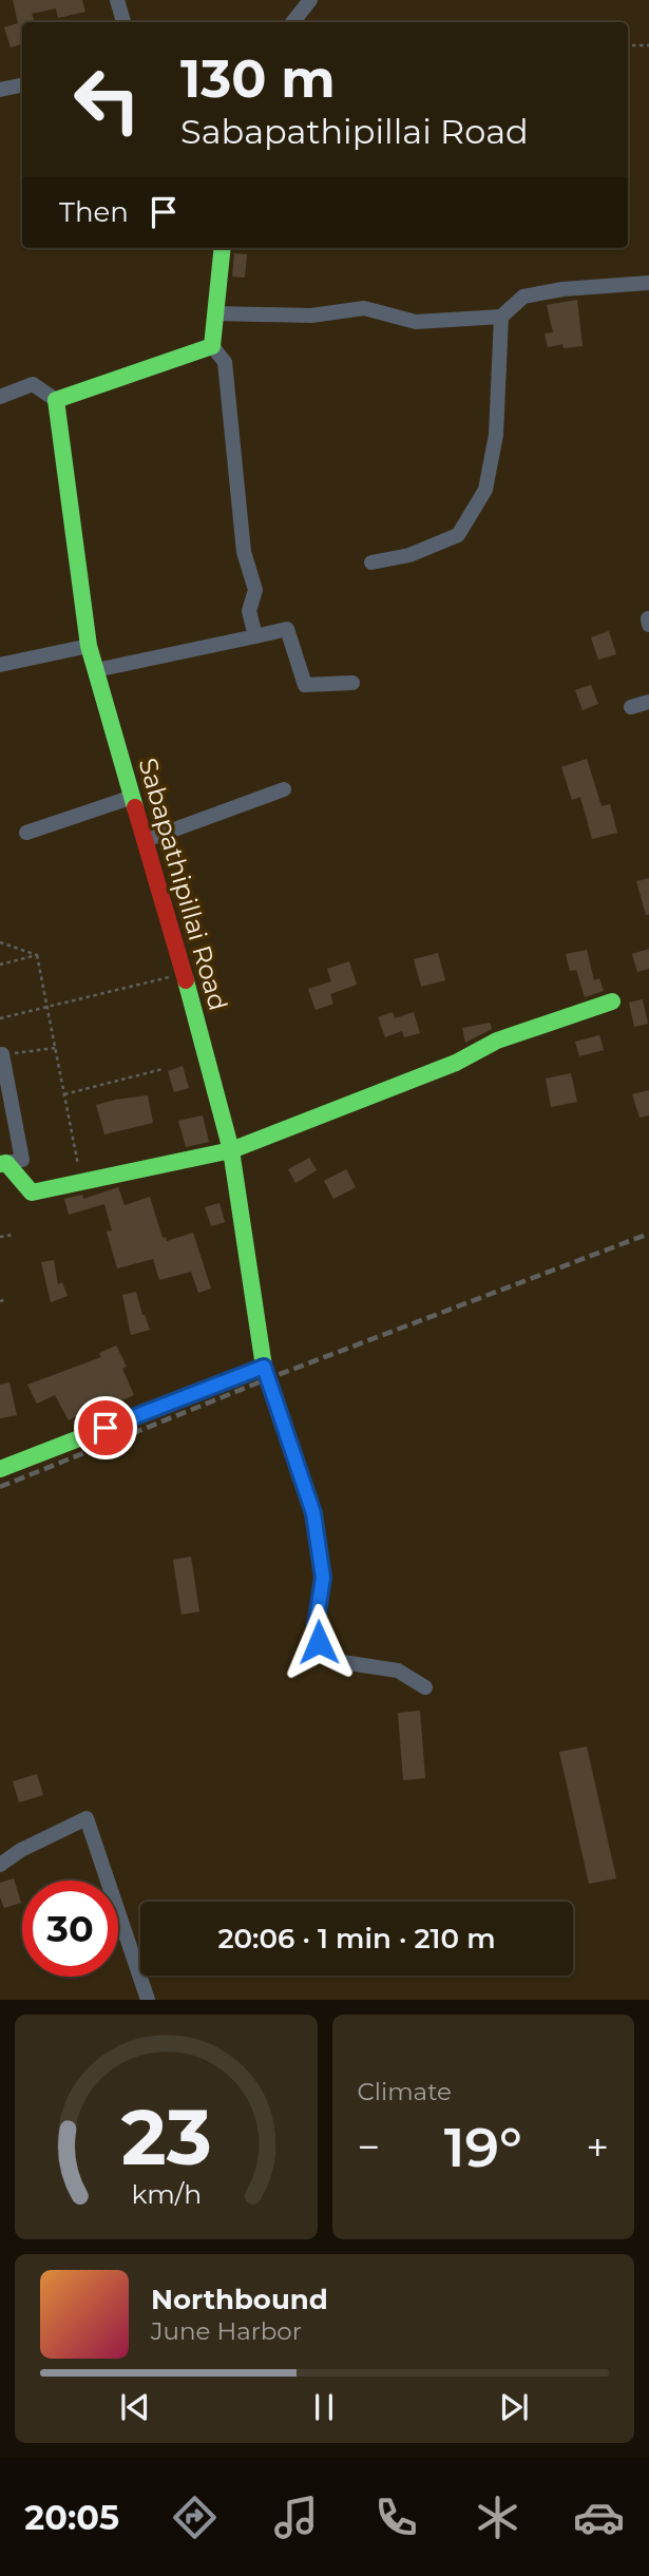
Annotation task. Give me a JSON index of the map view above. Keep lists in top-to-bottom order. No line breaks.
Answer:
{"streets":{"street":["Sabapathipillai Road"]},"page":{"turn":["130 m","Sabapathipillai Road"],"then":"Then","limit":"30","trip":"20:06 · 1 min · 210 m","tile":"Climate","heat":["−","19°","+"],"song":["Northbound","June Harbor"],"tabs":"20:05","gauge":["23","km/h"]}}
